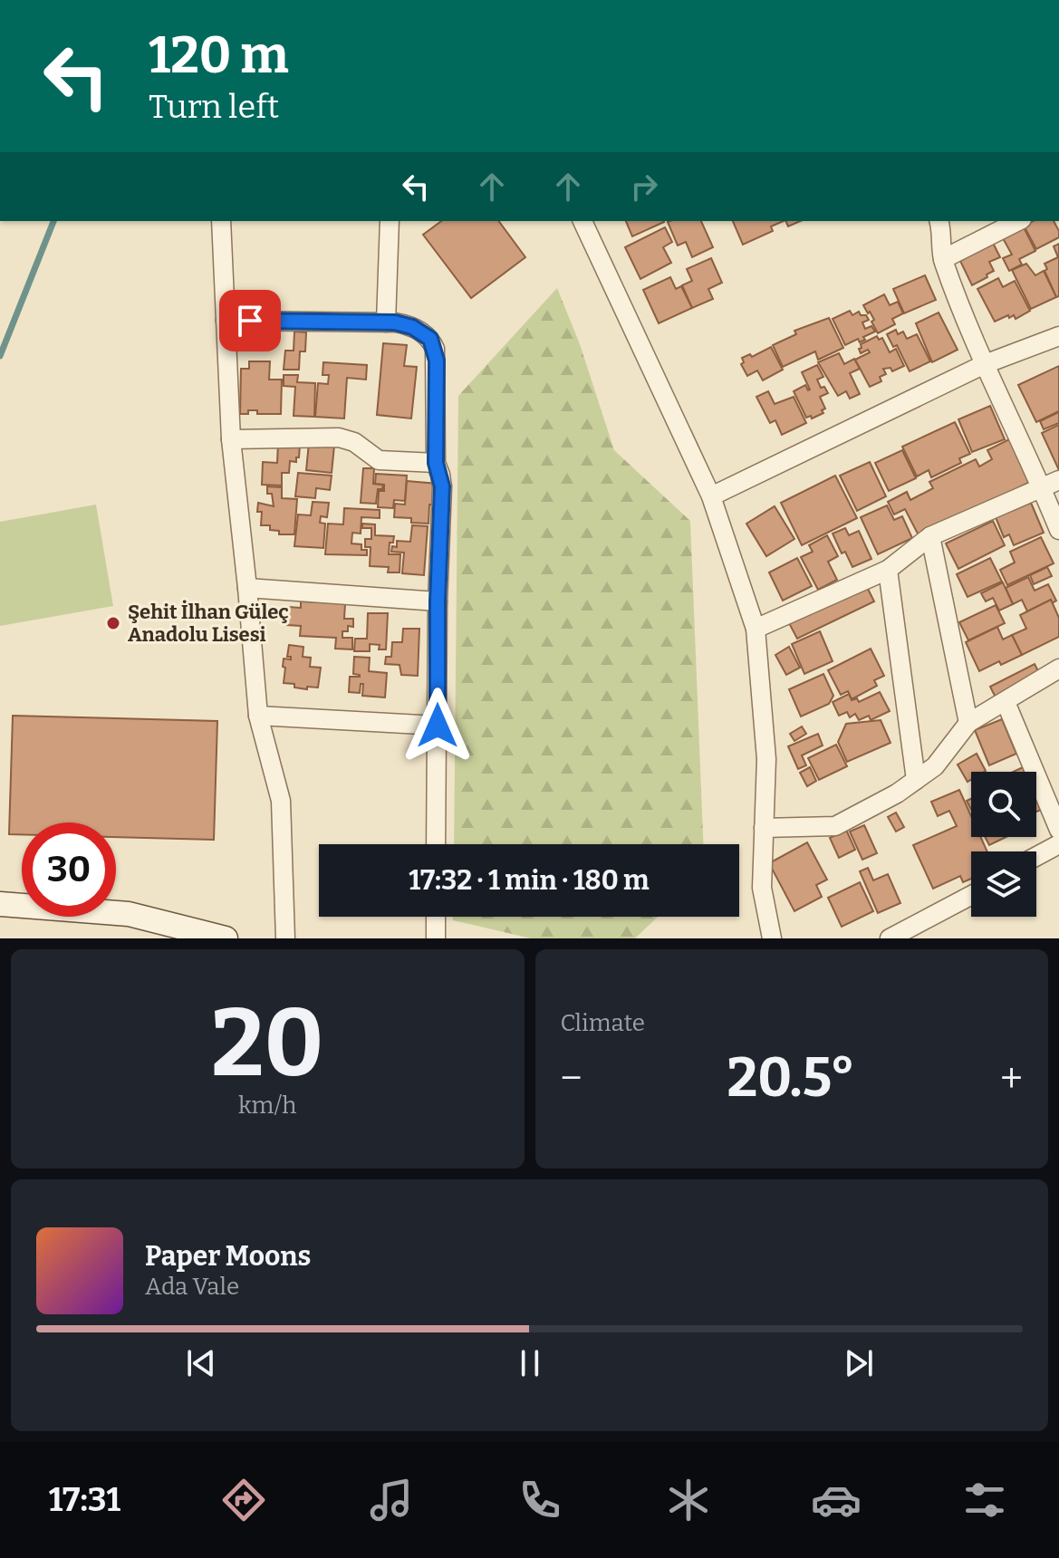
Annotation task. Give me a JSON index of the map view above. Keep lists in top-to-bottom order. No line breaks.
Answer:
{"places":["Şehit İlhan Güleç Anadolu Lisesi"],"page":{"turn":["120 m","Turn left"],"limit":"30","trip":"17:32 · 1 min · 180 m","tile":[["20","km/h"],"Climate"],"heat":["−","20.5°","+"],"song":["Paper Moons","Ada Vale"],"tabs":"17:31"}}
